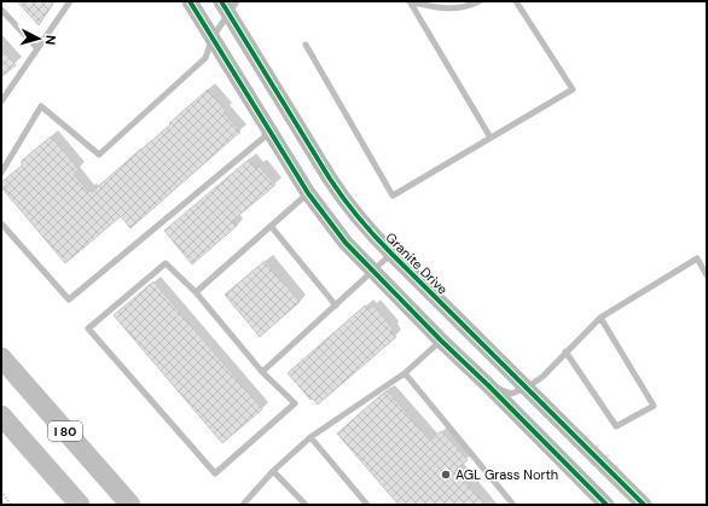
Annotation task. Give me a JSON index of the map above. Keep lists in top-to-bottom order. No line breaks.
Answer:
{"streets":{"highway":["I 80"],"street":["Granite Drive"]},"places":["AGL Grass North"],"north":"right"}
